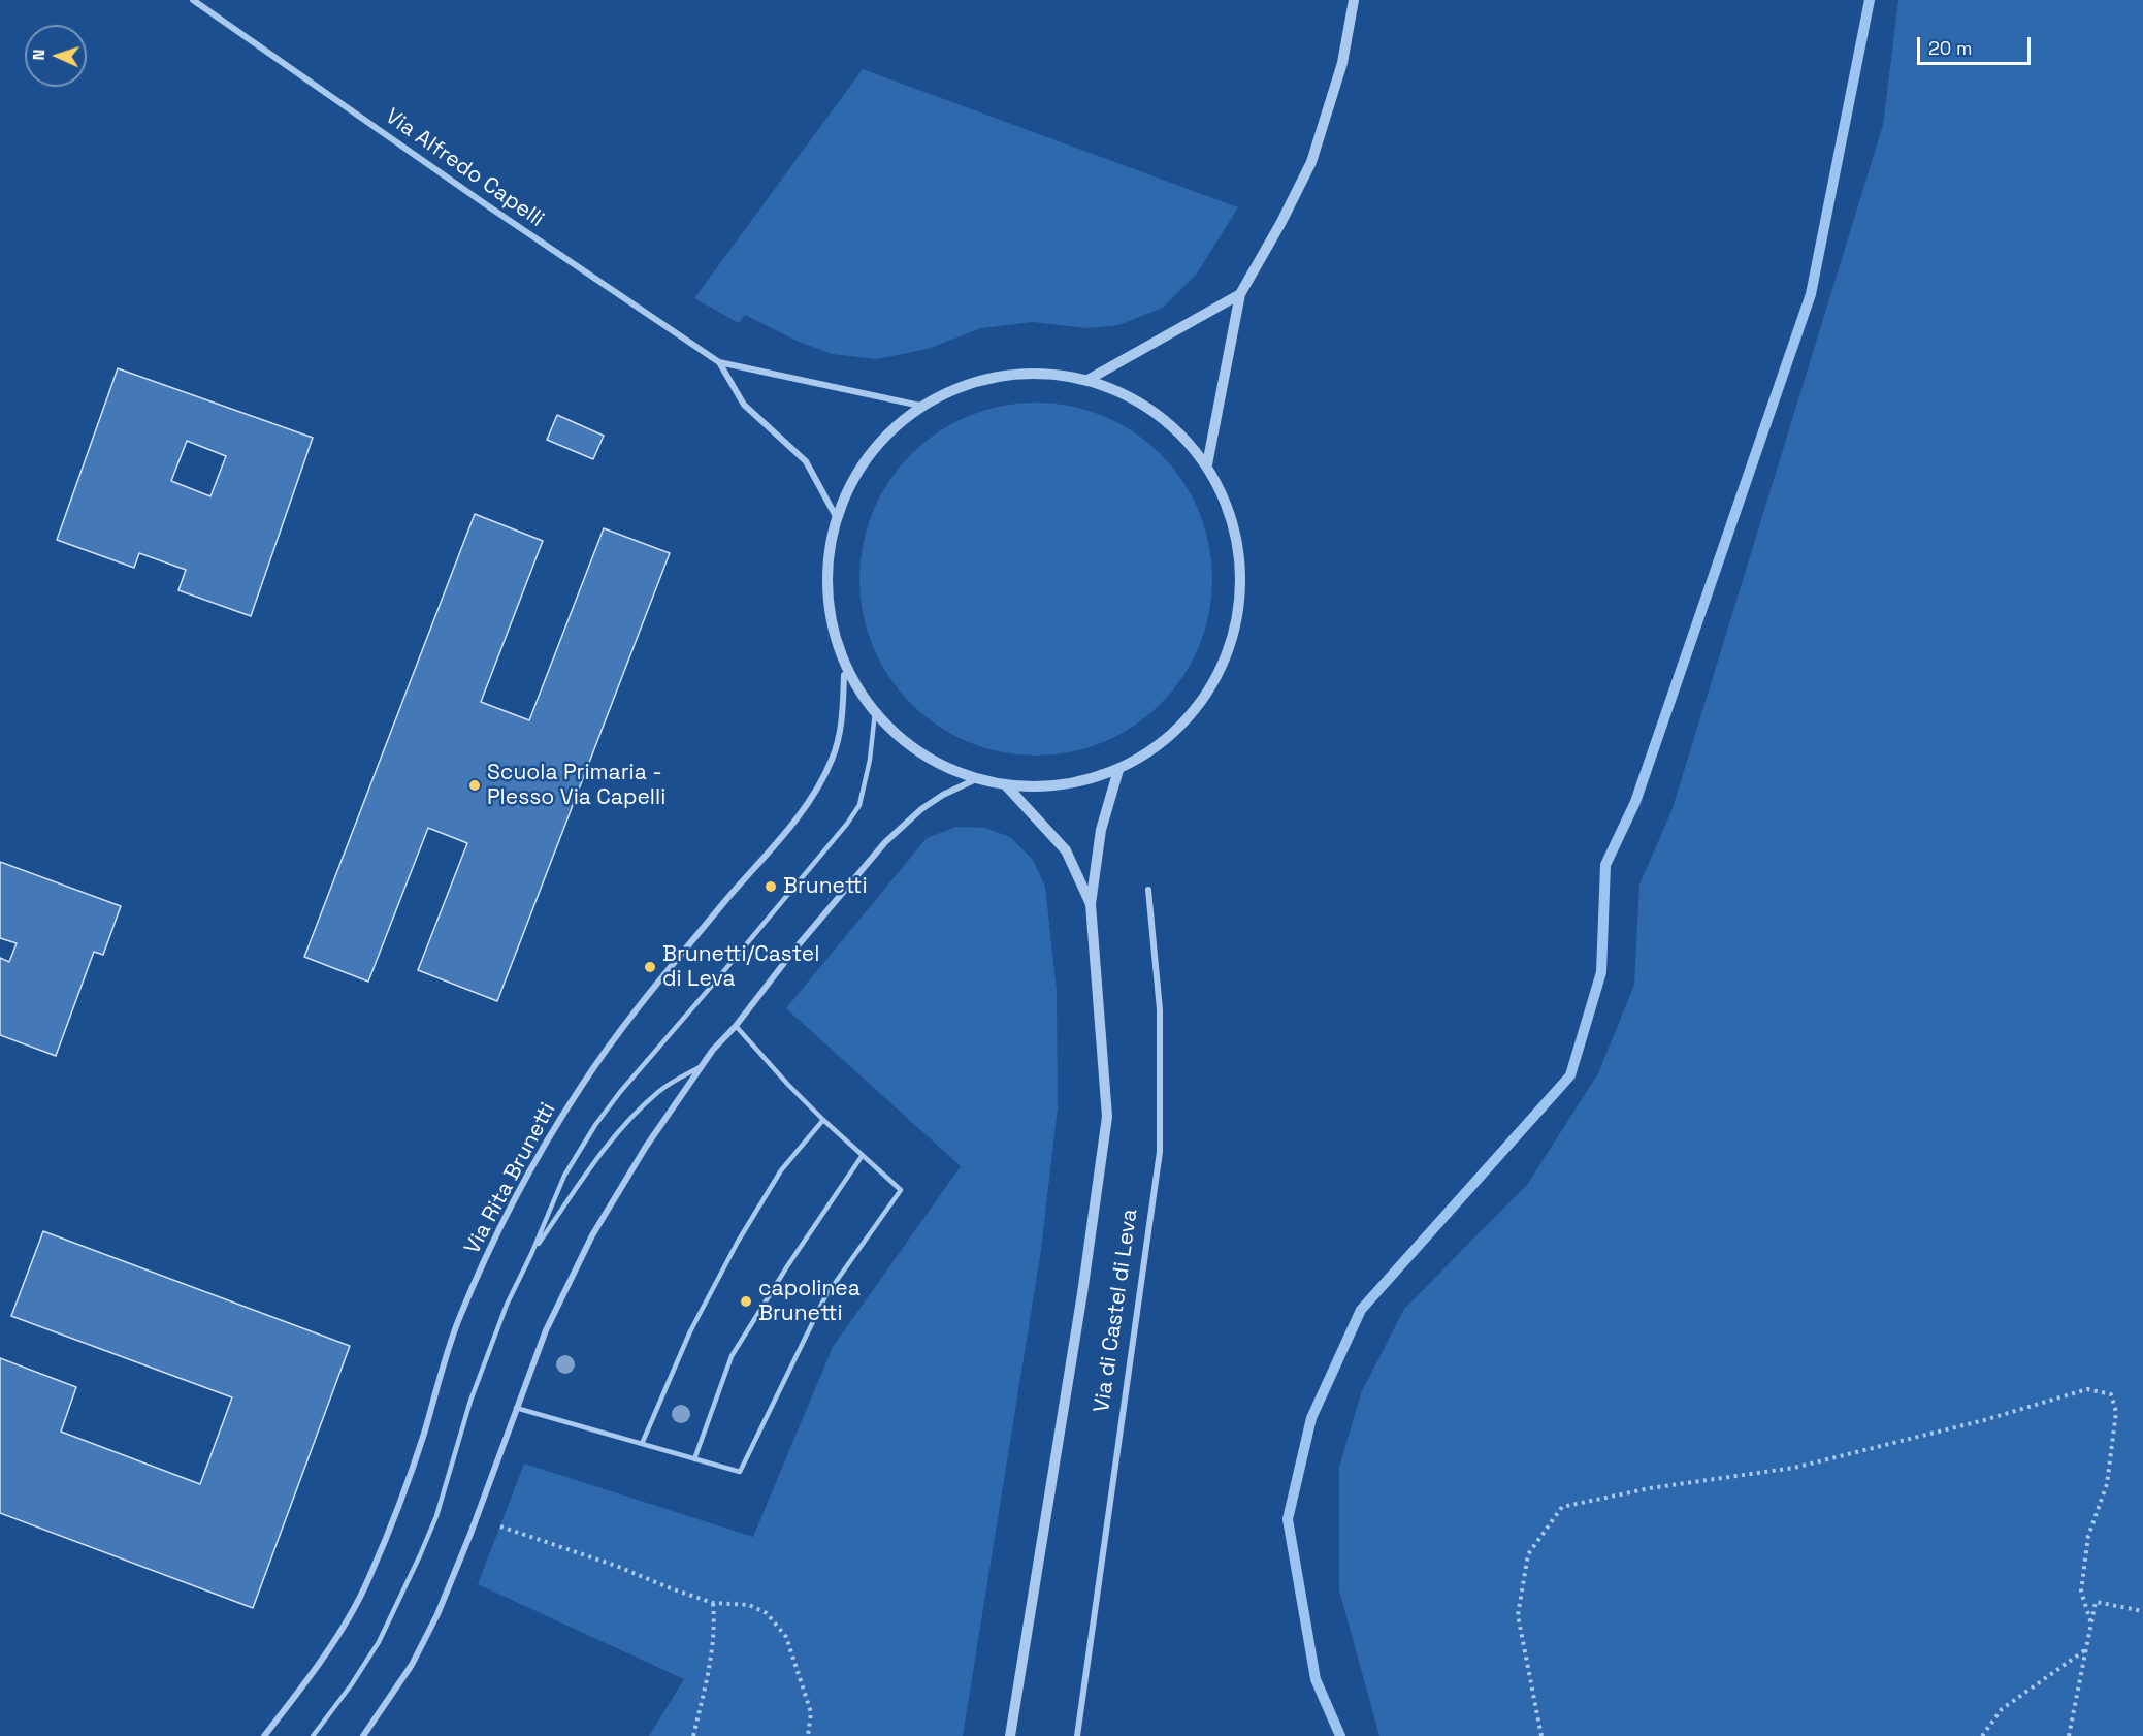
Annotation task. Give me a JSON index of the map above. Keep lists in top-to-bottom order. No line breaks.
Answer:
{"streets":{"street":["Via Alfredo Capelli","Via Rita Brunetti","Via di Castel di Leva"]},"places":["Scuola Primaria - Plesso Via Capelli","Brunetti","Brunetti/Castel di Leva","capolinea Brunetti"],"scale_bar":"20 m","north":"left"}
